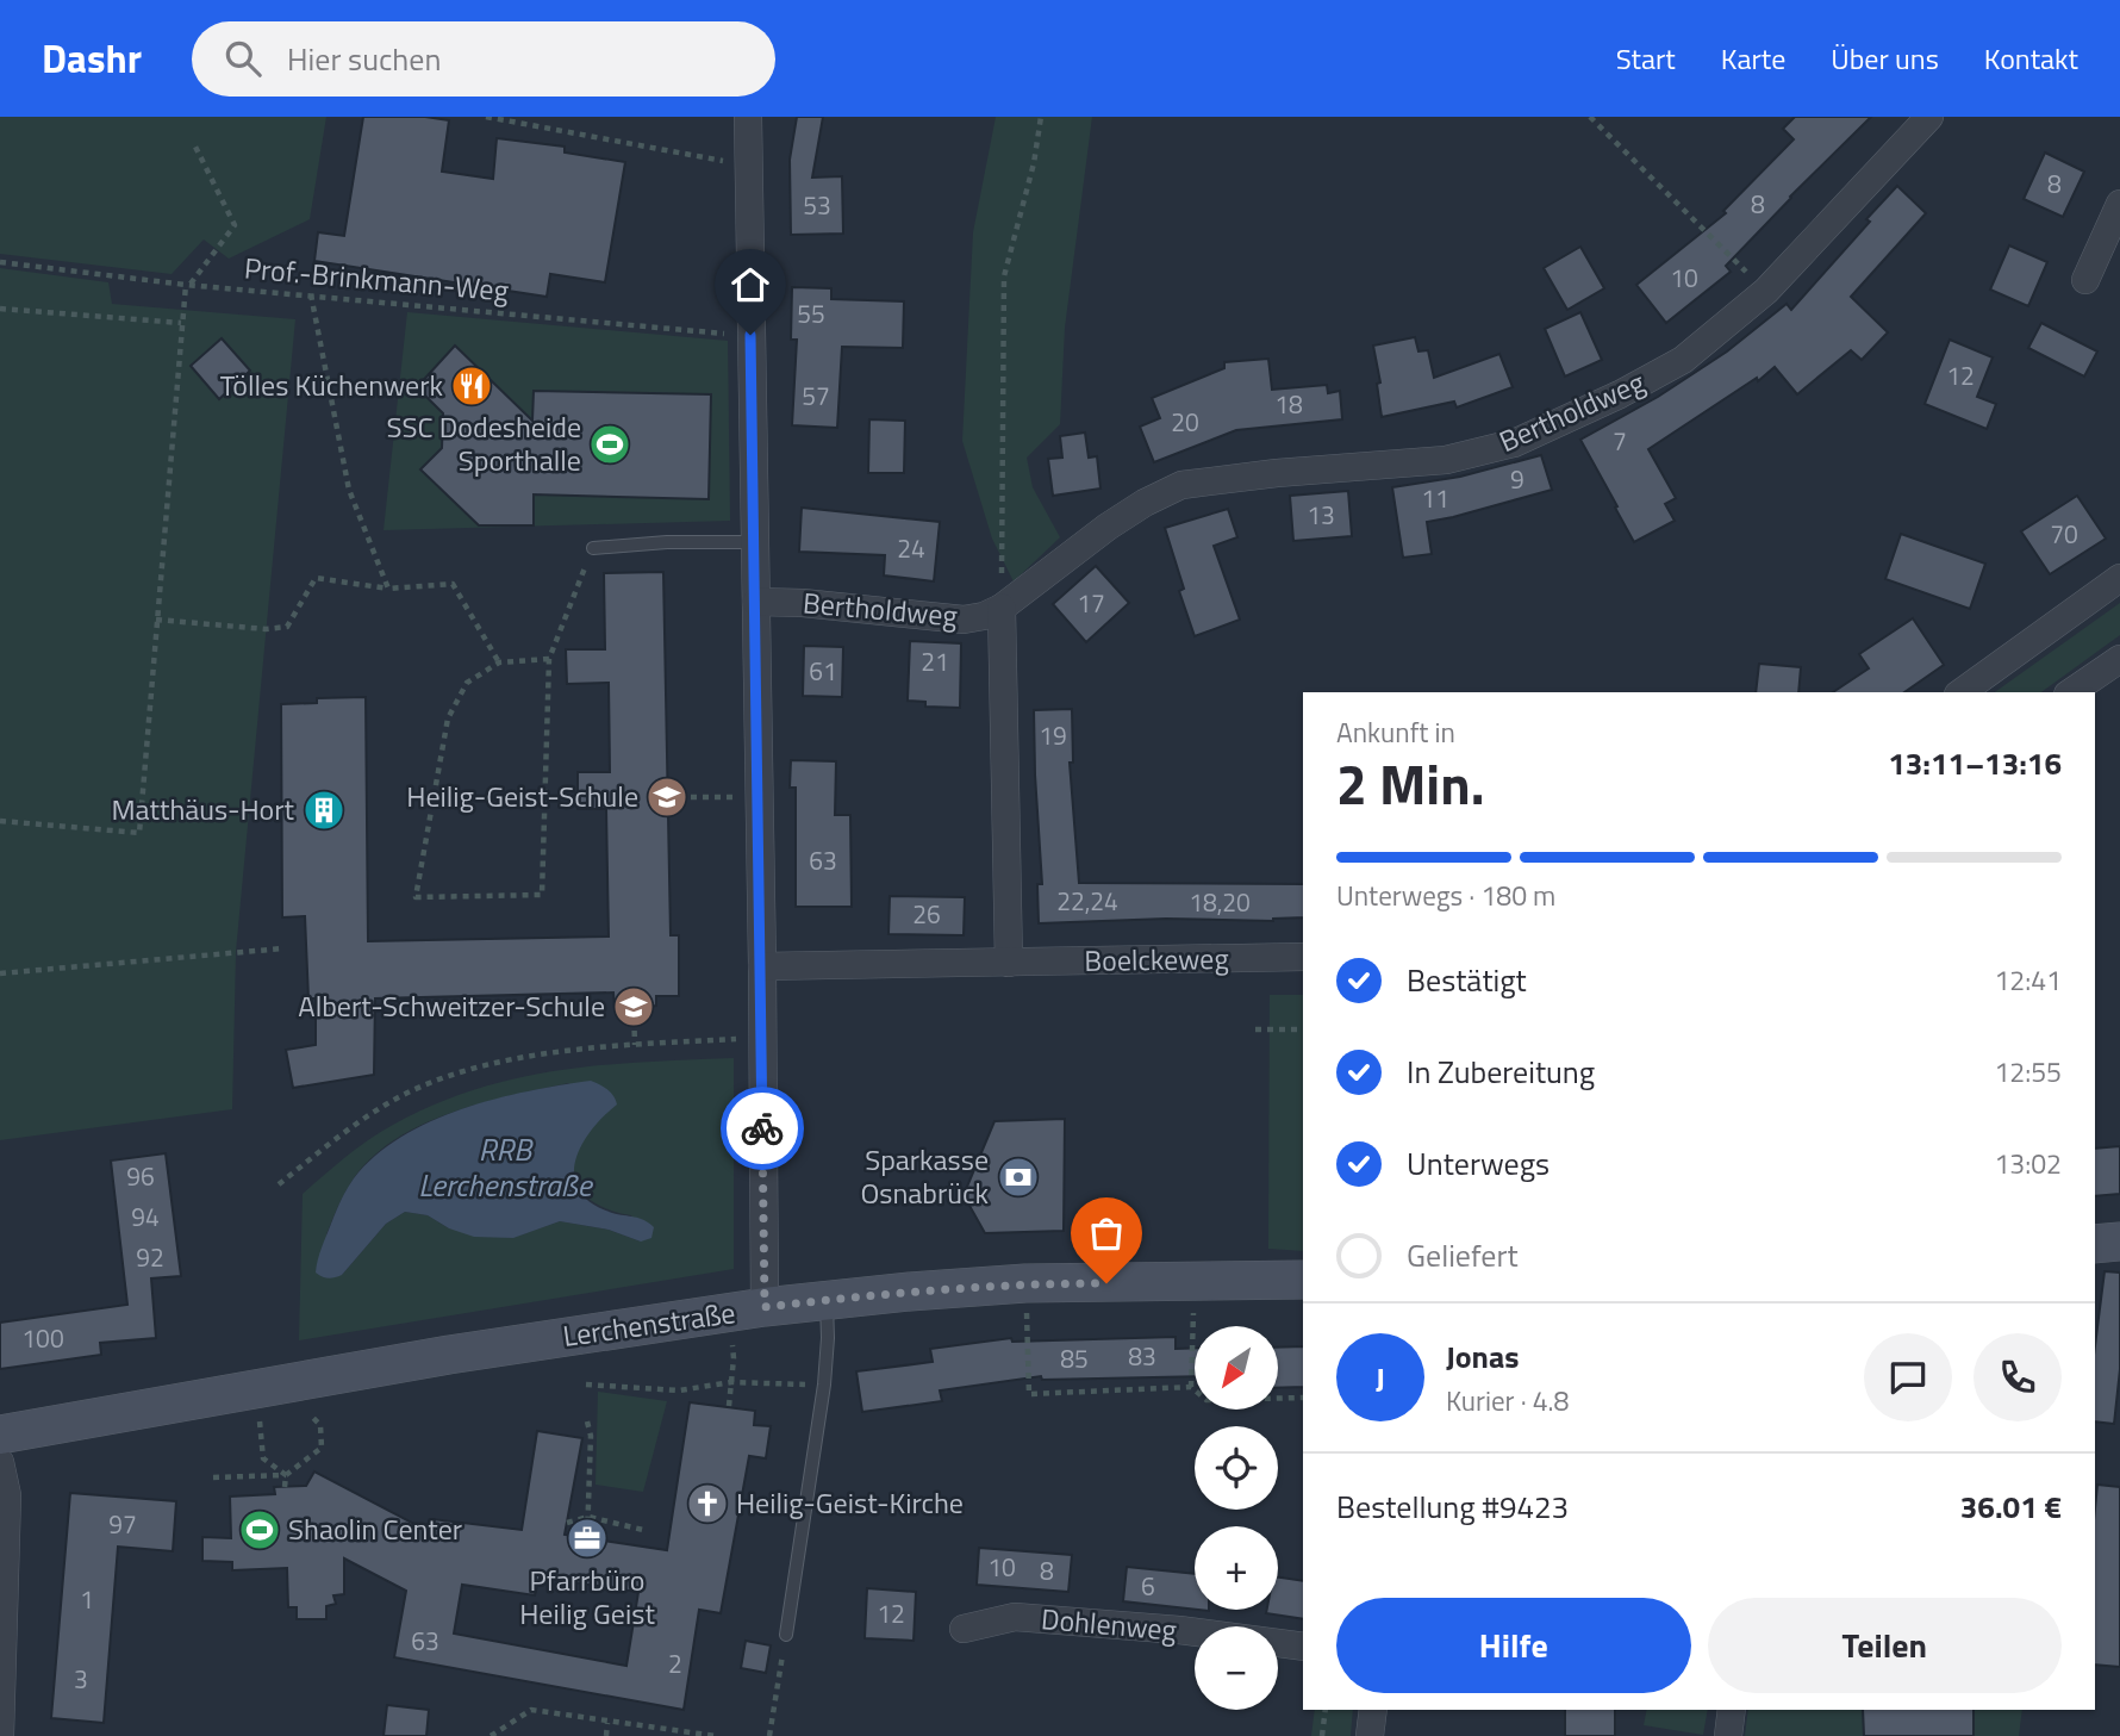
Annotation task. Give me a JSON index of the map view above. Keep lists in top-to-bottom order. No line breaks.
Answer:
{"streets":{"street":["Bertholdweg","Boelckeweg","Lerchenstraße","Dohlenweg"],"path":["Prof.-Brinkmann-Weg"]},"crossings":[["Bertholdweg","Boelckeweg"]],"water":["RRB Lerchenstraße"],"places":{"restaurant":["Tölles Küchenwerk"],"sports":["SSC Dodesheide Sporthalle","Shaolin Center"],"school or university":["Heilig-Geist-Schule","Albert-Schweitzer-Schule"],"building":["Matthäus-Hort"],"bank":["Sparkasse Osnabrück"],"church":["Heilig-Geist-Kirche"],"office":["Pfarrbüro Heilig Geist"]},"house_numbers":["8","8","53","10","55","12","57","18","20","7","9","11","13","70","24","17","21","61","19","63","22,24","18,20","26","96","94","92","100","83","85","97","10","8","6","1","12","63","2","3"],"north":"bottom left","page":{"header":"Dashr","search":"Hier suchen","nav":["Start","Karte","Über uns","Kontakt"],"heading":["2 Min.","Ankunft in","13:11–13:16"],"panel":["Jonas","Kurier · 4.8","Bestellung #9423","36.01 €"],"bar":"Unterwegs · 180 m","list":[["Bestätigt","12:41"],["In Zubereitung","12:55"],["Unterwegs","13:02"],"Geliefert"],"map_buttons":["+","−"],"round":"J","buttons":["Hilfe","Teilen"]}}
